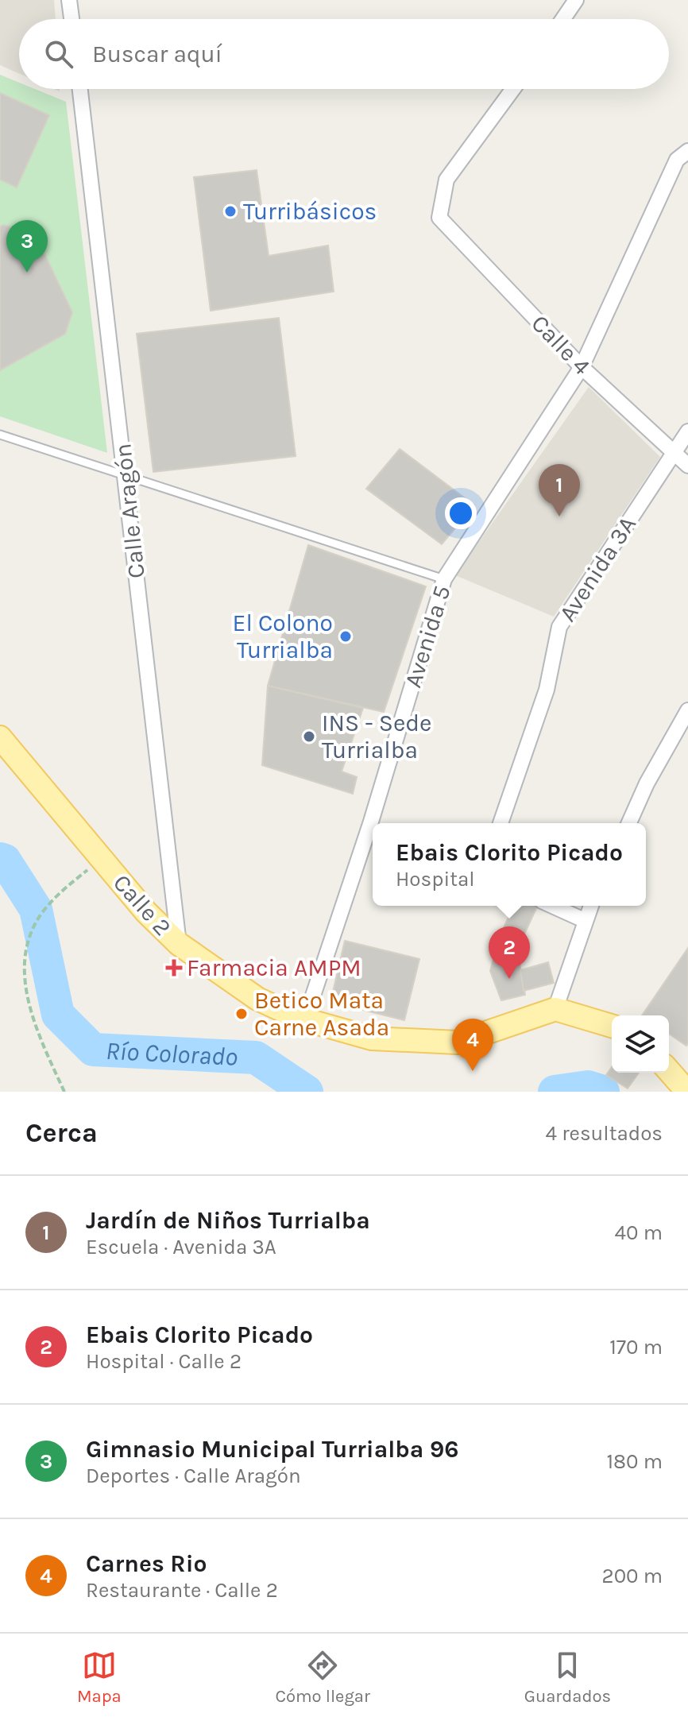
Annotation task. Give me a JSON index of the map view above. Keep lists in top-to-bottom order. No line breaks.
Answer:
{"streets":{"main road":["Calle 2"],"street":["Calle 4","Calle Aragón","Avenida 3A","Avenida 5"]},"crossings":[["Calle 4","Avenida 3A"],["Calle 4","Avenida 5"],["Calle Aragón","Calle 2"],["Avenida 5","Calle 2"]],"water":["Río Colorado"],"places":{"other":["Turribásicos","El Colono Turrialba","INS - Sede Turrialba","Betico Mata Carne Asada"],"health":["Farmacia AMPM"]},"page":{"search":"Buscar aquí","pins":["3","1","2","4"],"popup":["Ebais Clorito Picado","Hospital"],"heading":["Cerca","4 resultados"],"list":[{"mark":"1","name":"Jardín de Niños Turrialba","note":"Escuela · Avenida 3A","value":"40 m"},{"mark":"2","name":"Ebais Clorito Picado","note":"Hospital · Calle 2","value":"170 m"},{"mark":"3","name":"Gimnasio Municipal Turrialba 96","note":"Deportes · Calle Aragón","value":"180 m"},{"mark":"4","name":"Carnes Rio","note":"Restaurante · Calle 2","value":"200 m"}],"nav":["Mapa","Cómo llegar","Guardados"]}}
